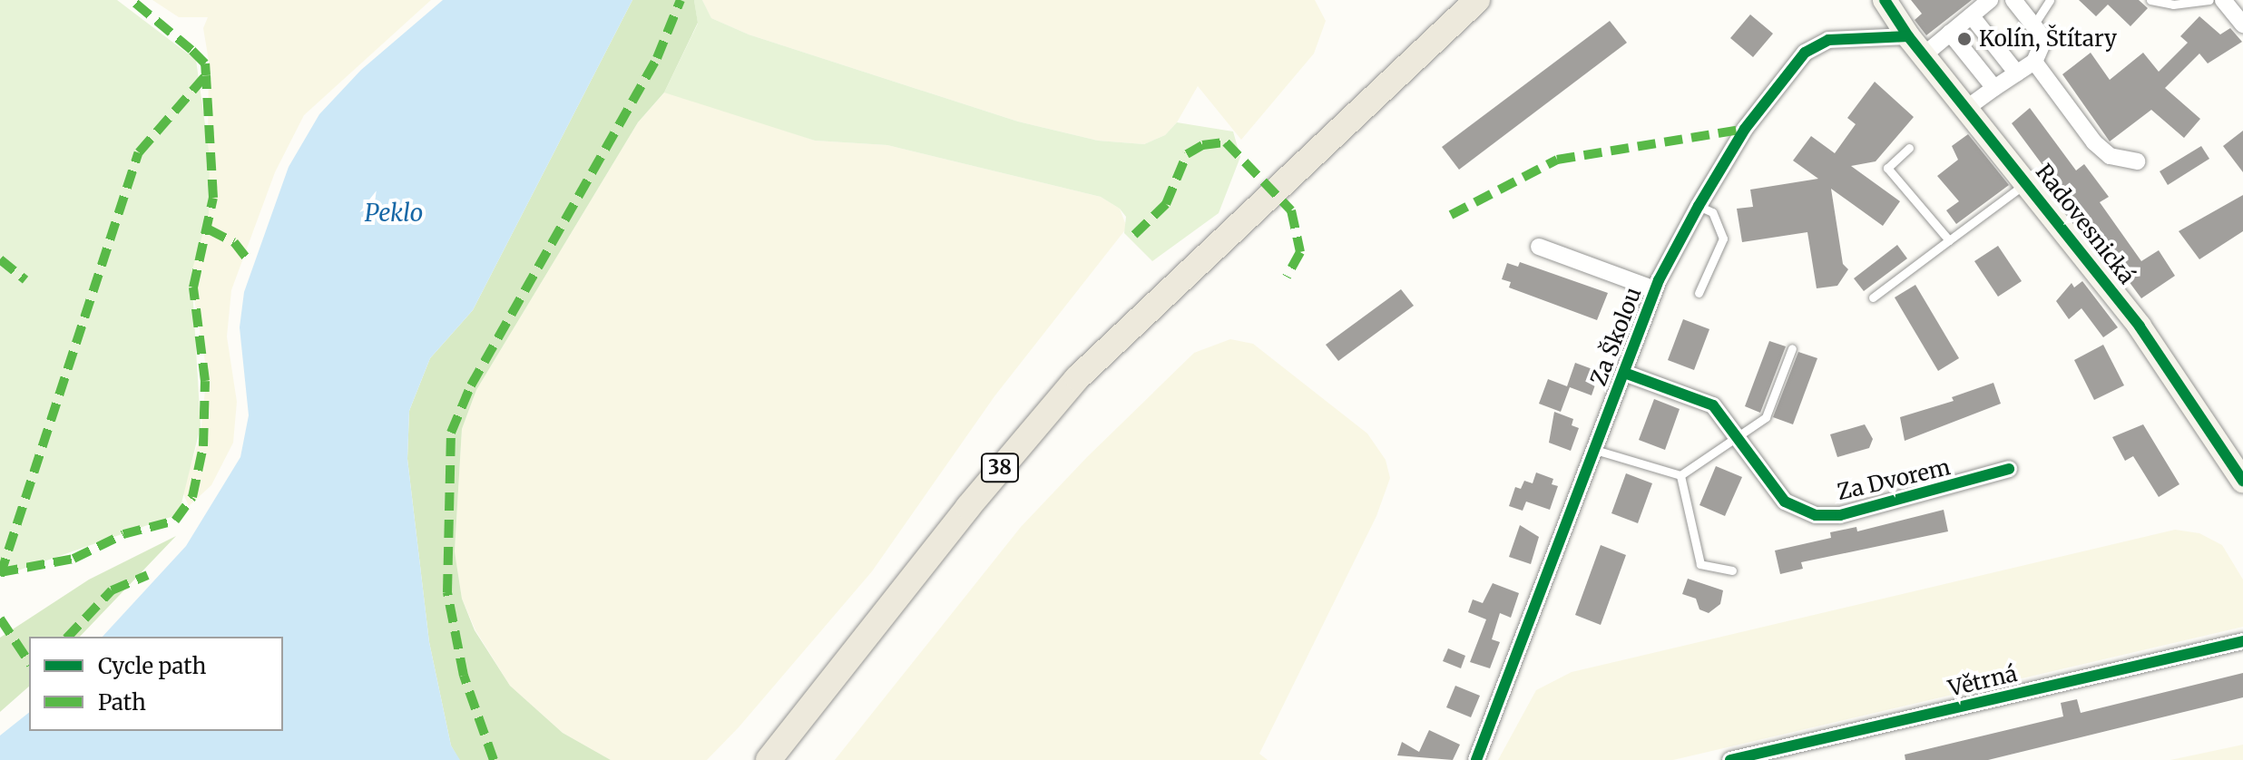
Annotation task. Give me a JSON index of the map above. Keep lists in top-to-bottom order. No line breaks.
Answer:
{"streets":{"main road":["38"],"street":["Radovesnická","Za Školou","Za Dvorem","Větrná"]},"crossings":[["Radovesnická","Za Školou"],["Za Školou","Za Dvorem"]],"water":["Peklo"],"places":["Kolín, Štítary"],"legend":["Cycle path","Path"]}
